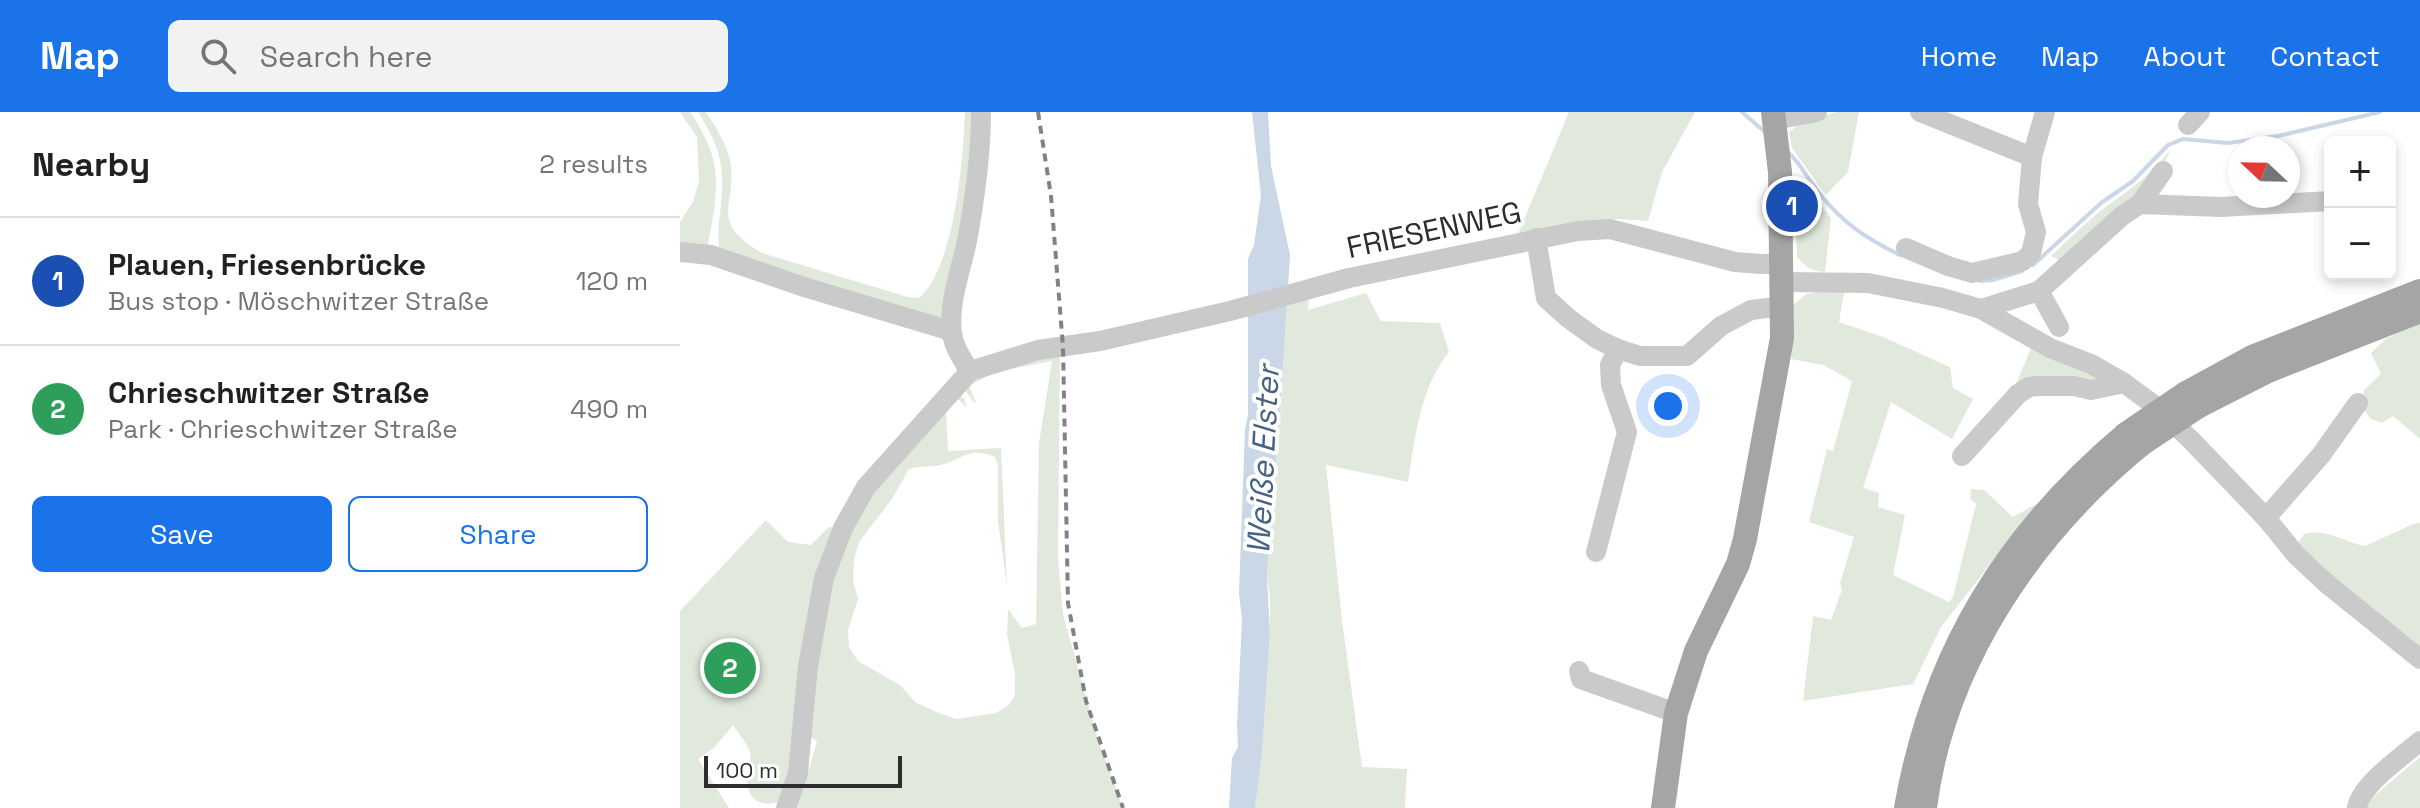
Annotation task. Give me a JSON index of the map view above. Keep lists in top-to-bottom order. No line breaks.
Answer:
{"streets":{"street":["FRIESENWEG"]},"water":["Weiße Elster"],"scale_bar":"100 m","north":"left","page":{"header":"Map","search":"Search here","nav":["Home","Map","About","Contact"],"heading":["Nearby","2 results"],"map_buttons":["+","−"],"pins":["1","2"],"list":[{"mark":"1","name":"Plauen, Friesenbrücke","note":"Bus stop · Möschwitzer Straße","value":"120 m"},{"mark":"2","name":"Chrieschwitzer Straße","note":"Park · Chrieschwitzer Straße","value":"490 m"}],"buttons":["Save","Share"],"scale":"100 m"}}
